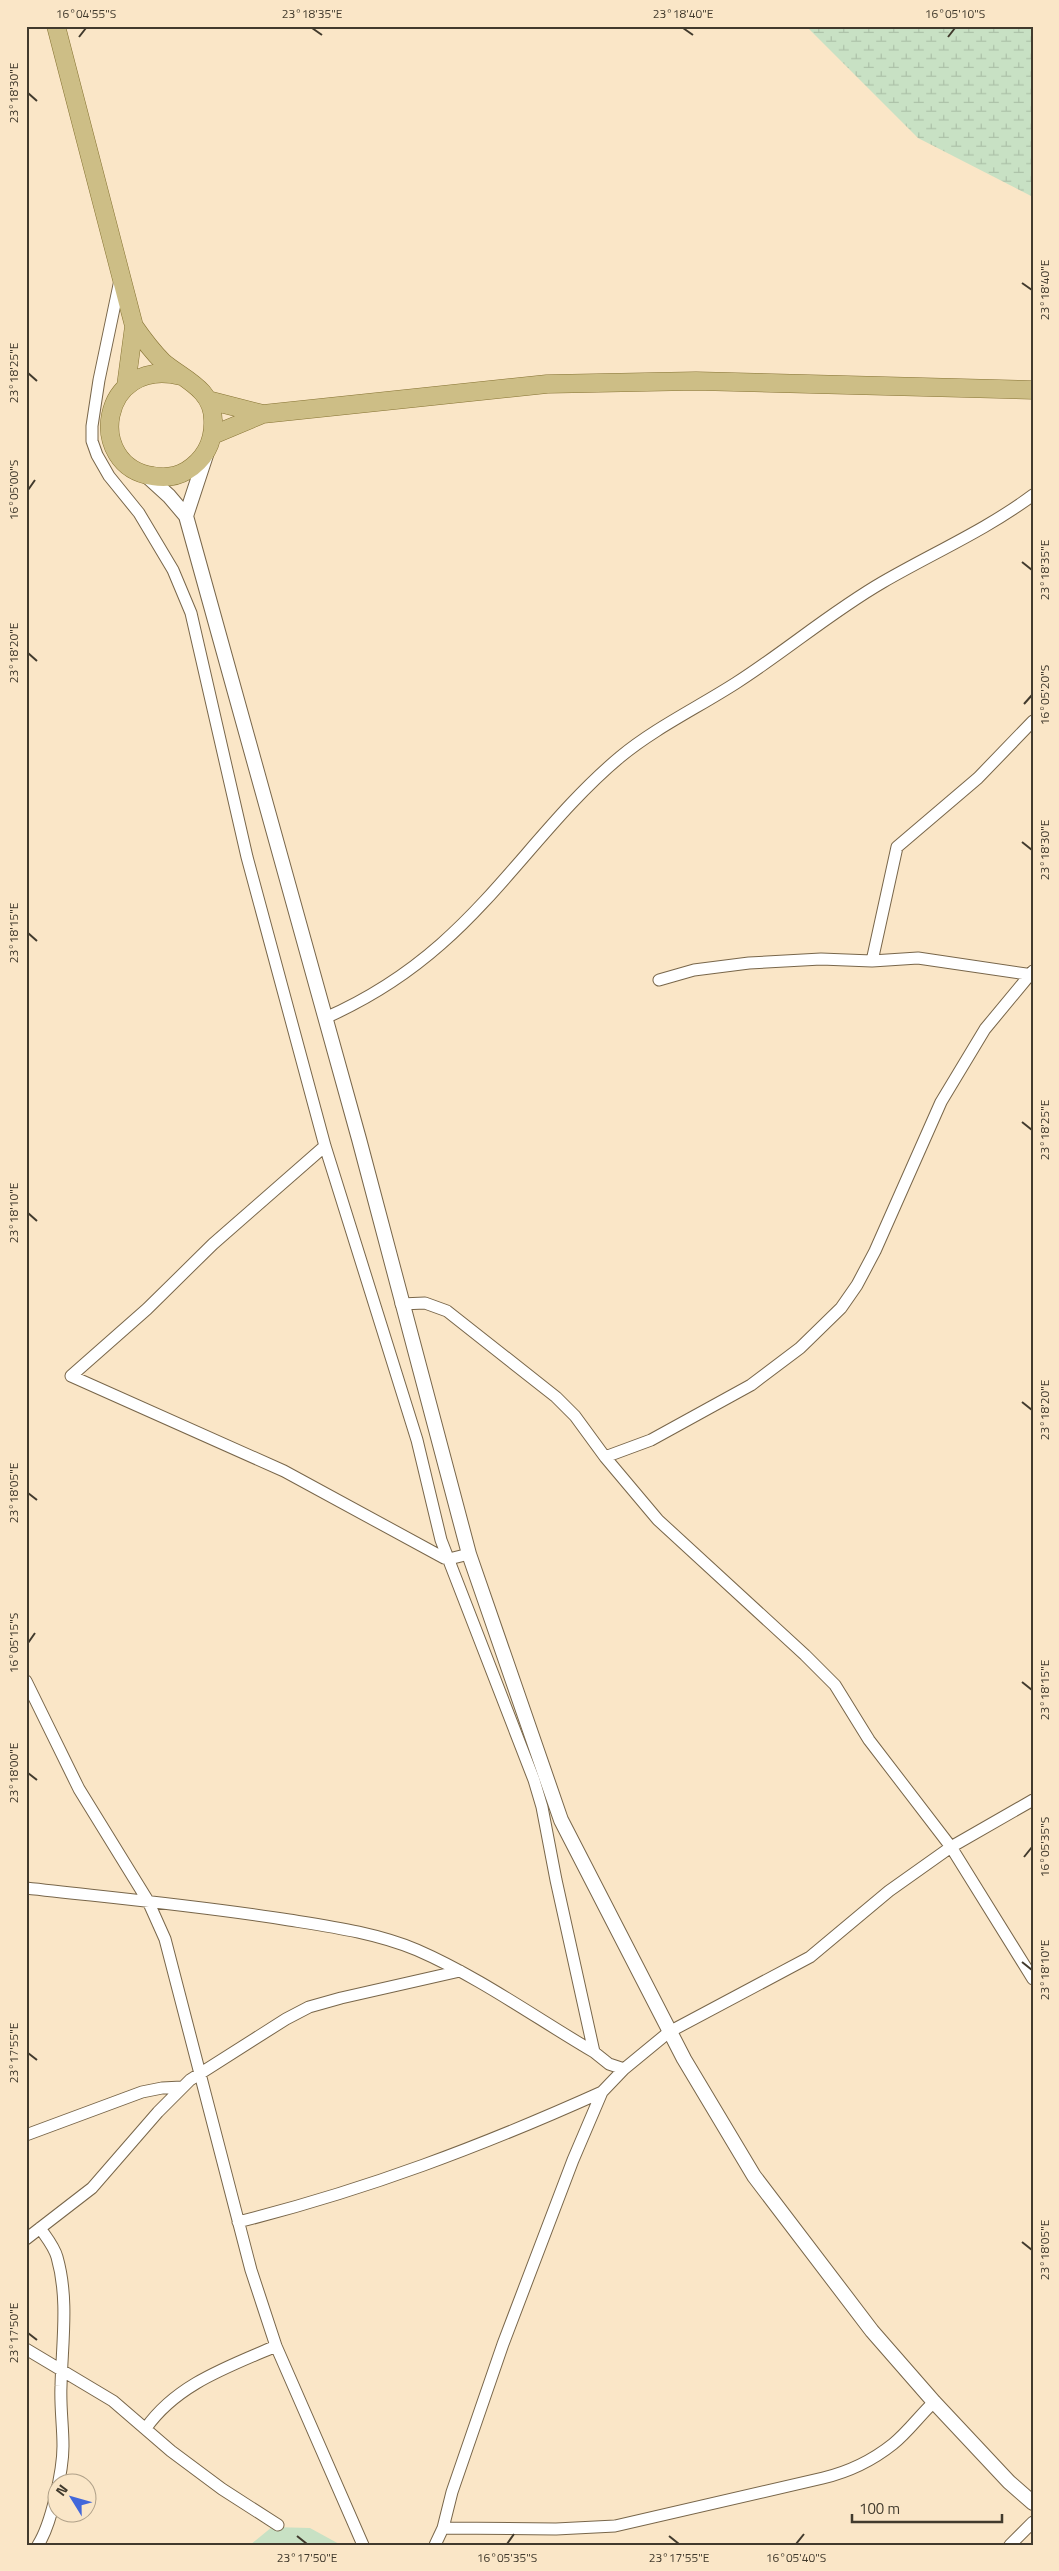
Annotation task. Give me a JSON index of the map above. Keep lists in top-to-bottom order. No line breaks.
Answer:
{"scale_bar":"100 m","north":"top left","coordinates":["16°04'55\"S","23°18'35\"E","23°18'40\"E","16°05'10\"S","23°18'30\"E","23°18'25\"E","16°05'00\"S","23°18'20\"E","16°05'20\"S","23°18'15\"E","23°18'10\"E","23°18'05\"E","16°05'15\"S","23°18'00\"E","16°05'35\"S","23°17'55\"E","23°17'50\"E","16°05'40\"S"]}
